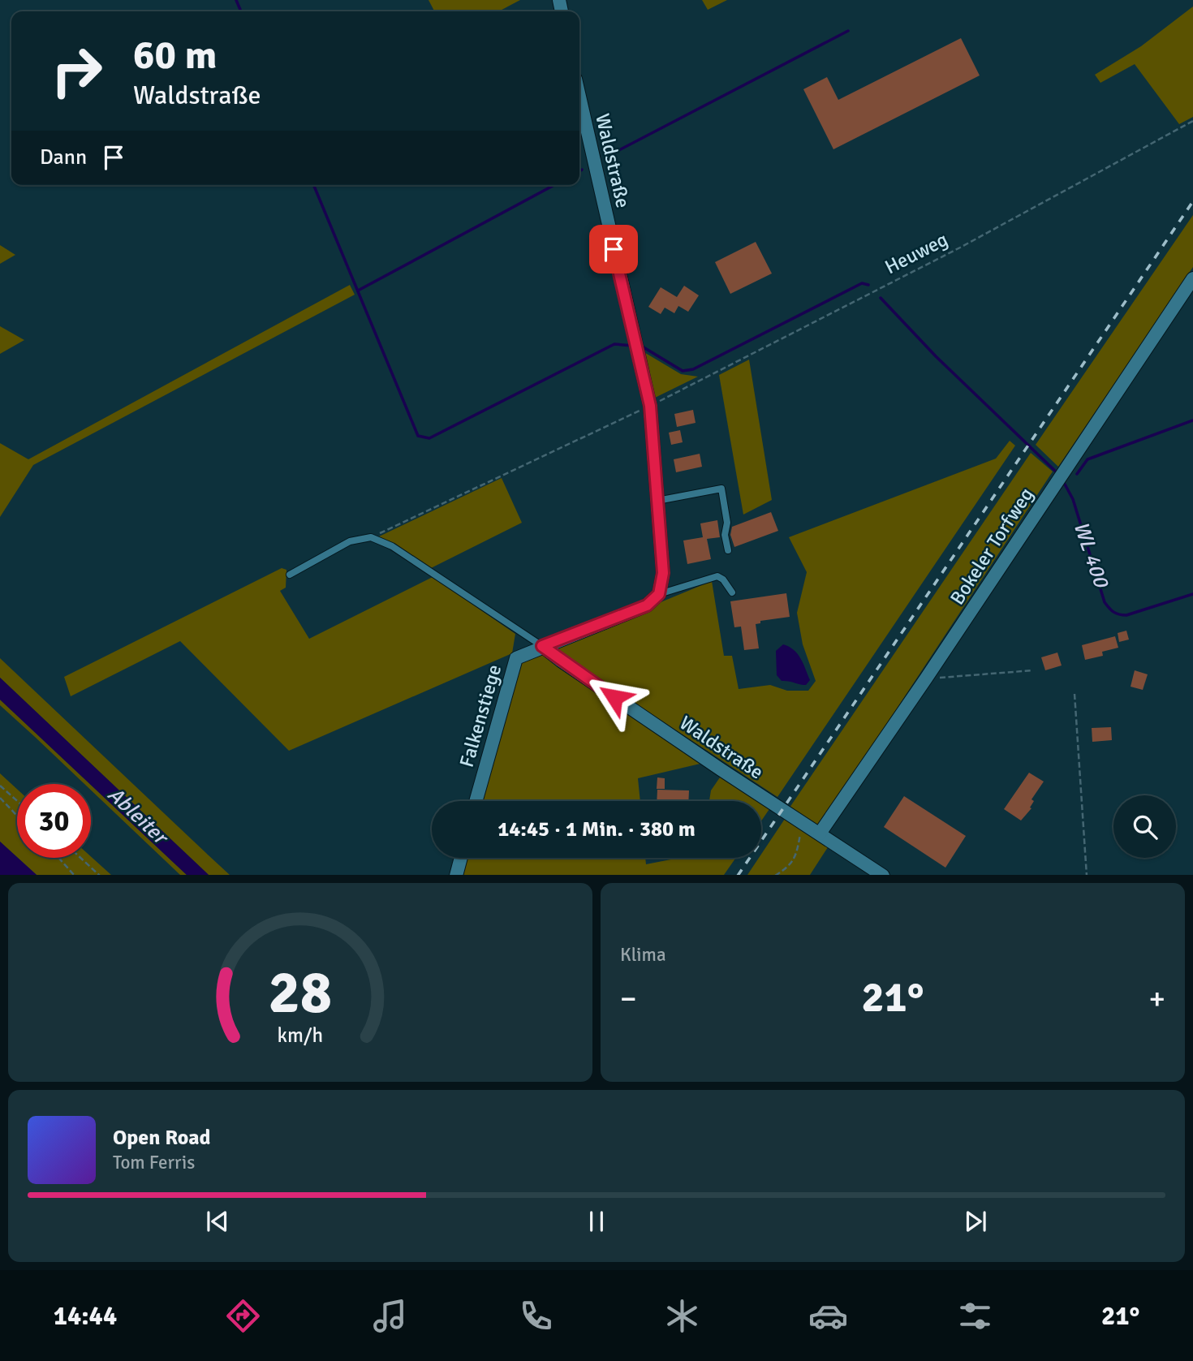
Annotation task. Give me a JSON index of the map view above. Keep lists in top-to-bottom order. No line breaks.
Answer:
{"streets":{"street":["Waldstraße","Bokeler Torfweg","Falkenstiege"],"path":["Heuweg"]},"crossings":[["Waldstraße","Heuweg"],["Waldstraße","Bokeler Torfweg"],["Waldstraße","Falkenstiege"]],"water":["WL 400","Ableiter"],"page":{"turn":["60 m","Waldstraße"],"then":"Dann","limit":"30","trip":"14:45 · 1 Min. · 380 m","tile":"Klima","heat":["−","21°","+"],"song":["Open Road","Tom Ferris"],"tabs":["14:44","21°"],"gauge":["28","km/h"]}}
